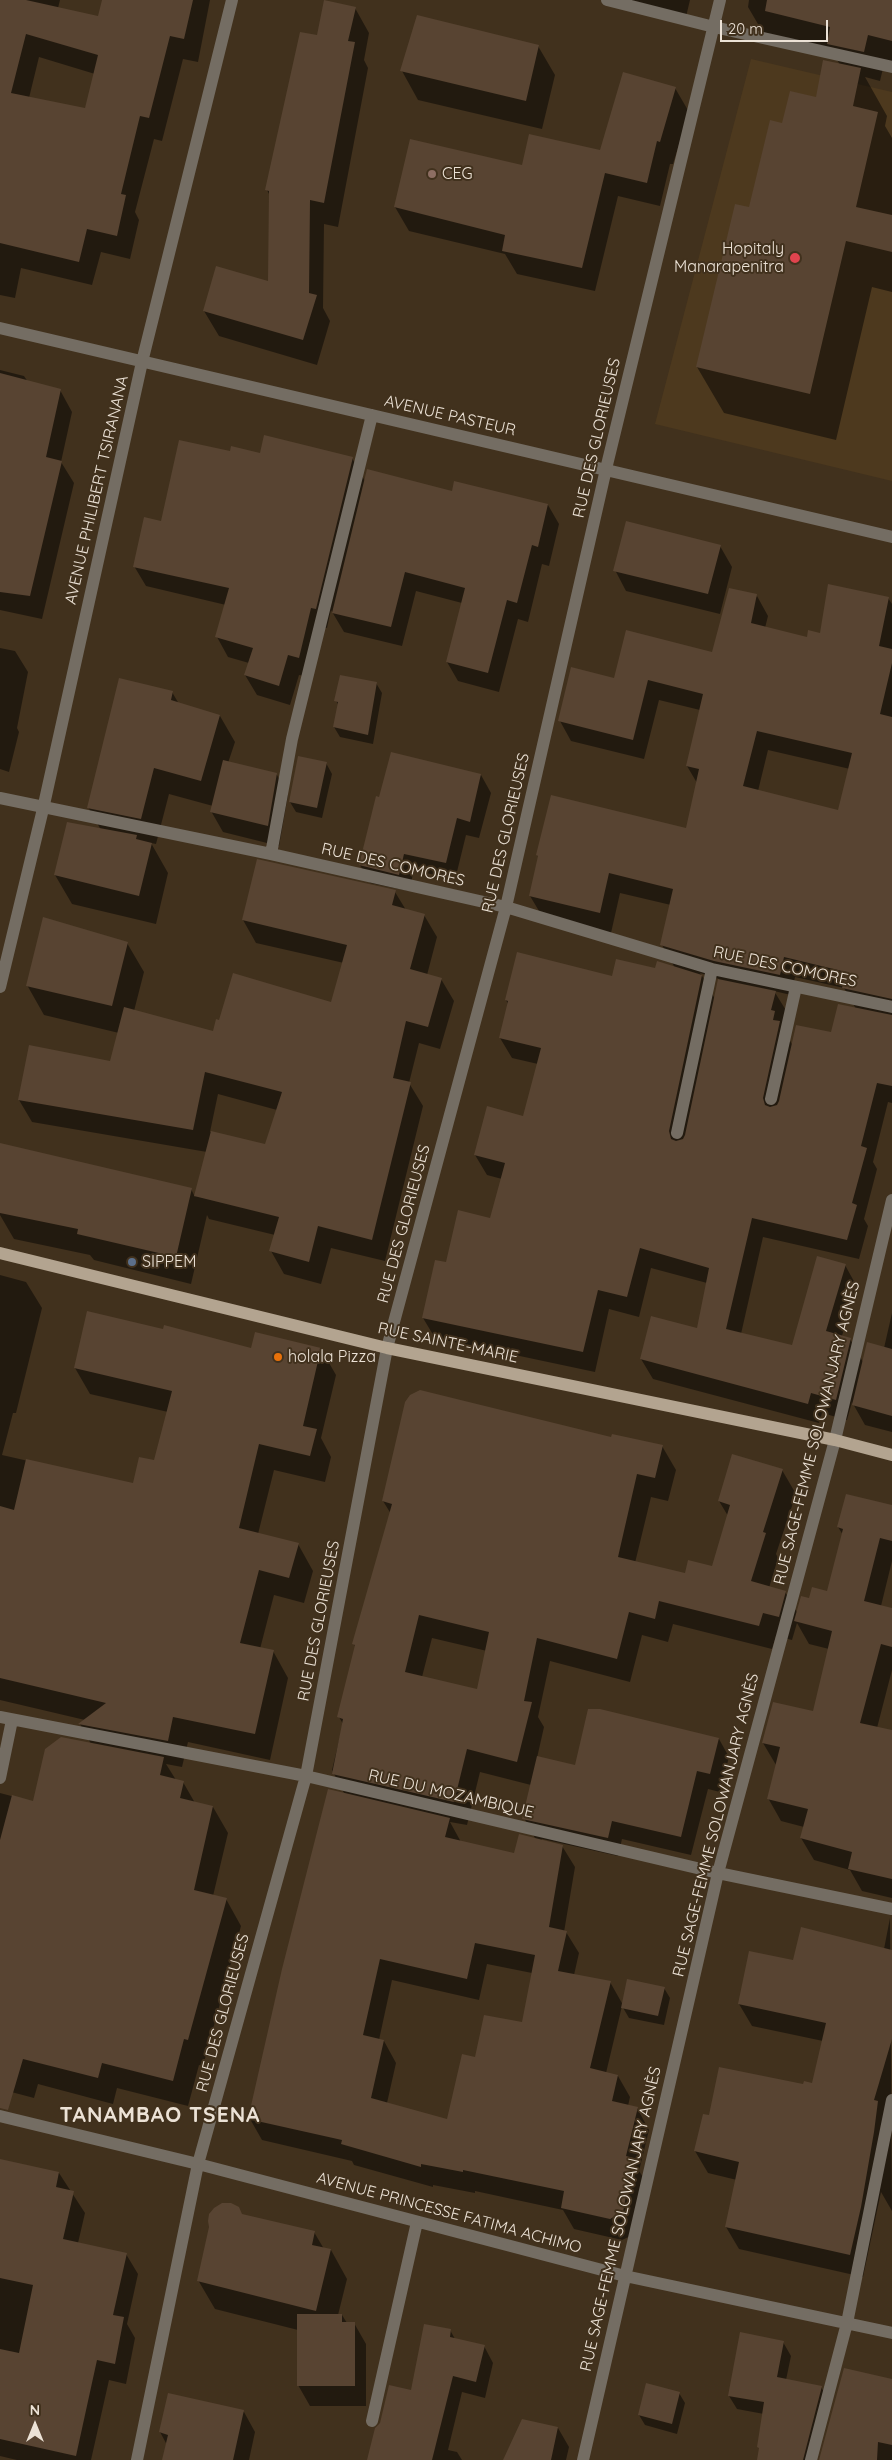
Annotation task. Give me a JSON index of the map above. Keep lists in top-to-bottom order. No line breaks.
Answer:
{"streets":{"main road":["RUE SAINTE-MARIE"],"street":["AVENUE PASTEUR","RUE DES GLORIEUSES","AVENUE PHILIBERT TSIRANANA","RUE DES COMORES","RUE SAGE-FEMME SOLOWANJARY AGNÈS","RUE DU MOZAMBIQUE","AVENUE PRINCESSE FATIMA ACHIMO"]},"crossings":[["AVENUE PASTEUR","RUE DES GLORIEUSES"],["AVENUE PASTEUR","AVENUE PHILIBERT TSIRANANA"],["RUE DES GLORIEUSES","RUE DES COMORES"],["RUE DES GLORIEUSES","RUE SAINTE-MARIE"],["RUE DES GLORIEUSES","RUE DU MOZAMBIQUE"],["RUE DES GLORIEUSES","AVENUE PRINCESSE FATIMA ACHIMO"],["AVENUE PHILIBERT TSIRANANA","RUE DES COMORES"],["RUE SAINTE-MARIE","RUE SAGE-FEMME SOLOWANJARY AGNÈS"],["RUE SAGE-FEMME SOLOWANJARY AGNÈS","RUE DU MOZAMBIQUE"],["RUE SAGE-FEMME SOLOWANJARY AGNÈS","AVENUE PRINCESSE FATIMA ACHIMO"]],"districts":["TANAMBAO TSENA"],"places":["CEG","Hopitaly Manarapenitra","SIPPEM","holala Pizza"],"scale_bar":"20 m","north":"top"}
